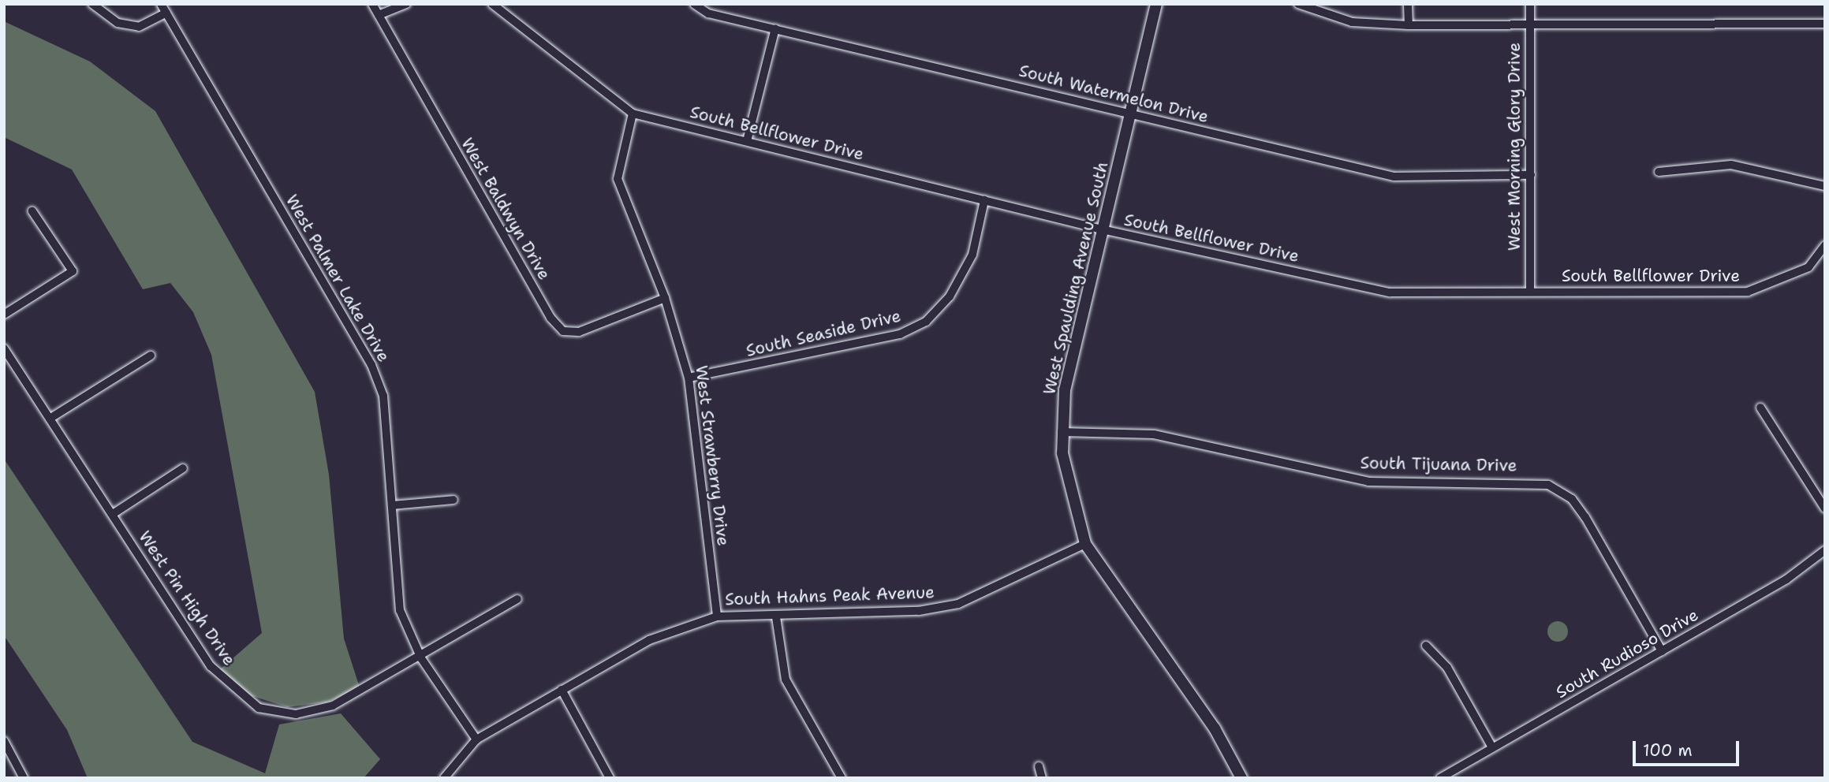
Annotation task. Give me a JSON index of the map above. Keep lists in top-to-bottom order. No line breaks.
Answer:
{"streets":{"street":["South Watermelon Drive","South Bellflower Drive","West Morning Glory Drive","West Baldwyn Drive","West Palmer Lake Drive","West Spaulding Avenue South","South Seaside Drive","West Strawberry Drive","South Tijuana Drive","South Hahns Peak Avenue","West Pin High Drive","South Rudioso Drive"]},"crossings":[["South Watermelon Drive","West Morning Glory Drive"],["South Watermelon Drive","West Spaulding Avenue South"],["South Bellflower Drive","West Morning Glory Drive"],["South Bellflower Drive","West Spaulding Avenue South"],["South Bellflower Drive","South Seaside Drive"],["South Bellflower Drive","West Strawberry Drive"],["West Baldwyn Drive","West Strawberry Drive"],["West Palmer Lake Drive","South Hahns Peak Avenue"],["West Palmer Lake Drive","West Pin High Drive"],["West Spaulding Avenue South","South Tijuana Drive"],["West Spaulding Avenue South","South Hahns Peak Avenue"],["South Seaside Drive","West Strawberry Drive"],["West Strawberry Drive","South Hahns Peak Avenue"],["South Tijuana Drive","South Rudioso Drive"]],"scale_bar":"100 m"}
